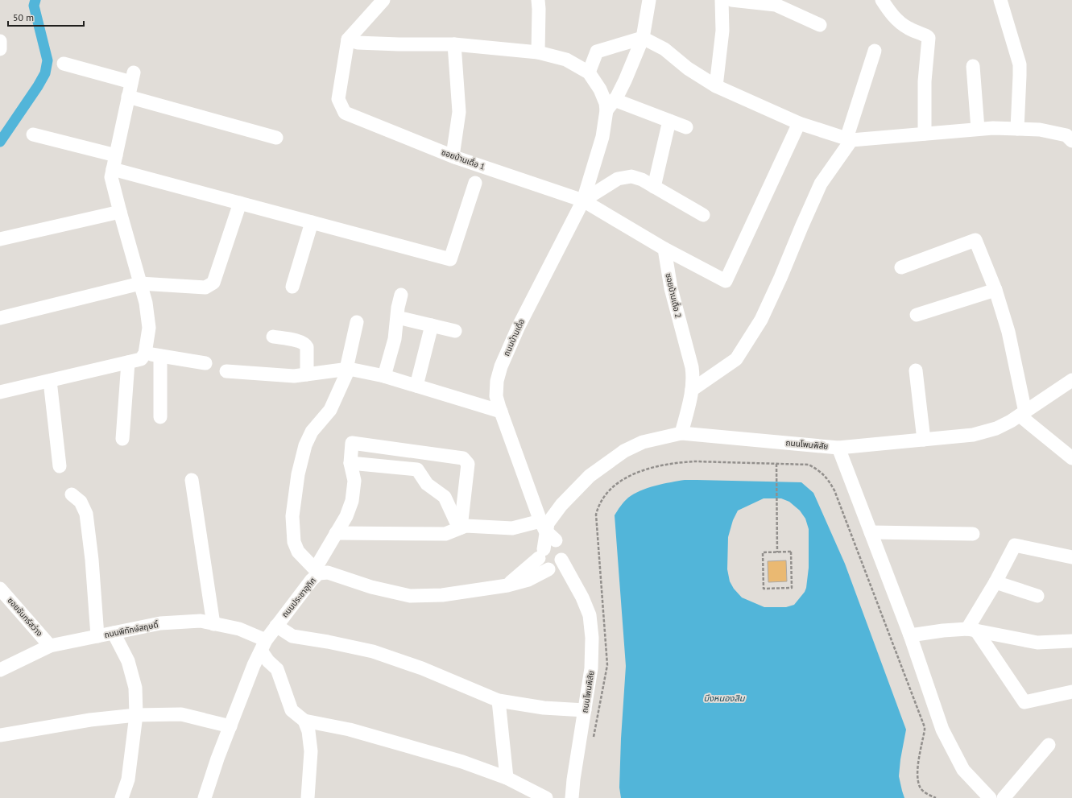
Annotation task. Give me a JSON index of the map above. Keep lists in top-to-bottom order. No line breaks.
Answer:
{"streets":{"street":["ซอยบ้านเดื่อ 1","ซอยบ้านเดื่อ 2","ถนนบ้านเดื่อ","ถนนโพนพิสัย","ถนนประชาอุทิศ","ซอยจันทร์สว่าง","ถนนพิทักษ์สฤษดิ์"]},"crossings":[["ซอยบ้านเดื่อ 1","ถนนบ้านเดื่อ"],["ซอยบ้านเดื่อ 2","ถนนโพนพิสัย"],["ถนนบ้านเดื่อ","ถนนโพนพิสัย"],["ถนนโพนพิสัย","ถนนประชาอุทิศ"],["ถนนประชาอุทิศ","ถนนพิทักษ์สฤษดิ์"],["ซอยจันทร์สว่าง","ถนนพิทักษ์สฤษดิ์"]],"water":["บึงหนองสิม"],"scale_bar":"50 m"}
